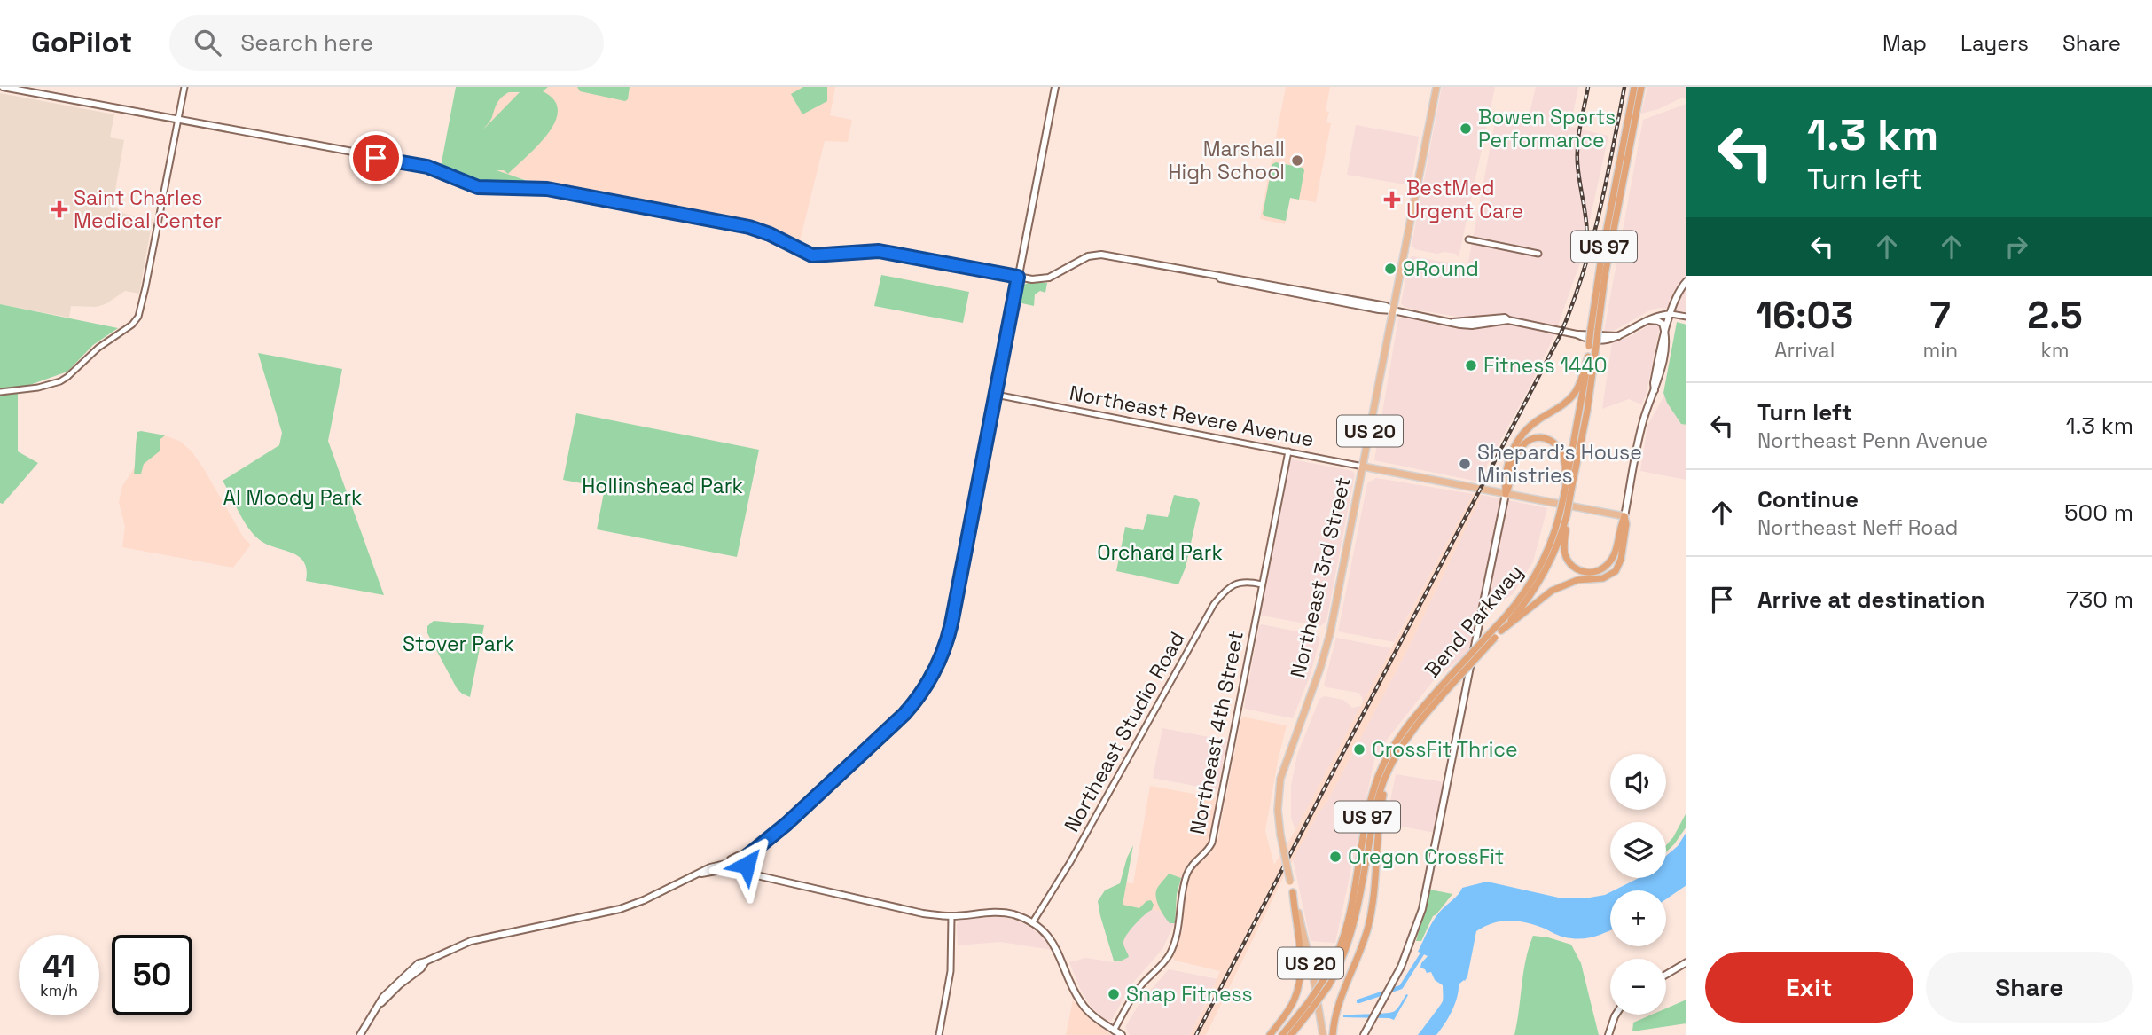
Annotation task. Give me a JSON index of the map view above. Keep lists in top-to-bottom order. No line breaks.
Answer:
{"streets":{"highway":["US 97","Bend Parkway"],"main road":["Northeast Revere Avenue","US 20","Northeast 3rd Street"],"street":["Northeast Studio Road","Northeast 4th Street"]},"crossings":[["Northeast Revere Avenue","Northeast 3rd Street"],["Northeast Revere Avenue","Northeast 4th Street"],["Northeast Studio Road","Northeast 4th Street"]],"parks":["Hollinshead Park","Al Moody Park","Orchard Park","Stover Park"],"places":{"other":["Bowen Sports Performance","Marshall High School","9Round","Fitness 1440","Shepard’s House Ministries","CrossFit Thrice","Oregon CrossFit","Snap Fitness"],"health":["BestMed Urgent Care","Saint Charles Medical Center"]},"page":{"header":"GoPilot","search":"Search here","nav":["Map","Layers","Share"],"turn":["1.3 km","Turn left"],"eta":["16:03","Arrival","7","min","2.5","km"],"list":[{"name":"Turn left","note":"Northeast Penn Avenue","value":"1.3 km"},{"name":"Continue","note":"Northeast Neff Road","value":"500 m"},{"name":"Arrive at destination","value":"730 m"}],"map_buttons":["+","−"],"speed":"41 km/h","limit":"50","buttons":["Exit","Share"]}}
